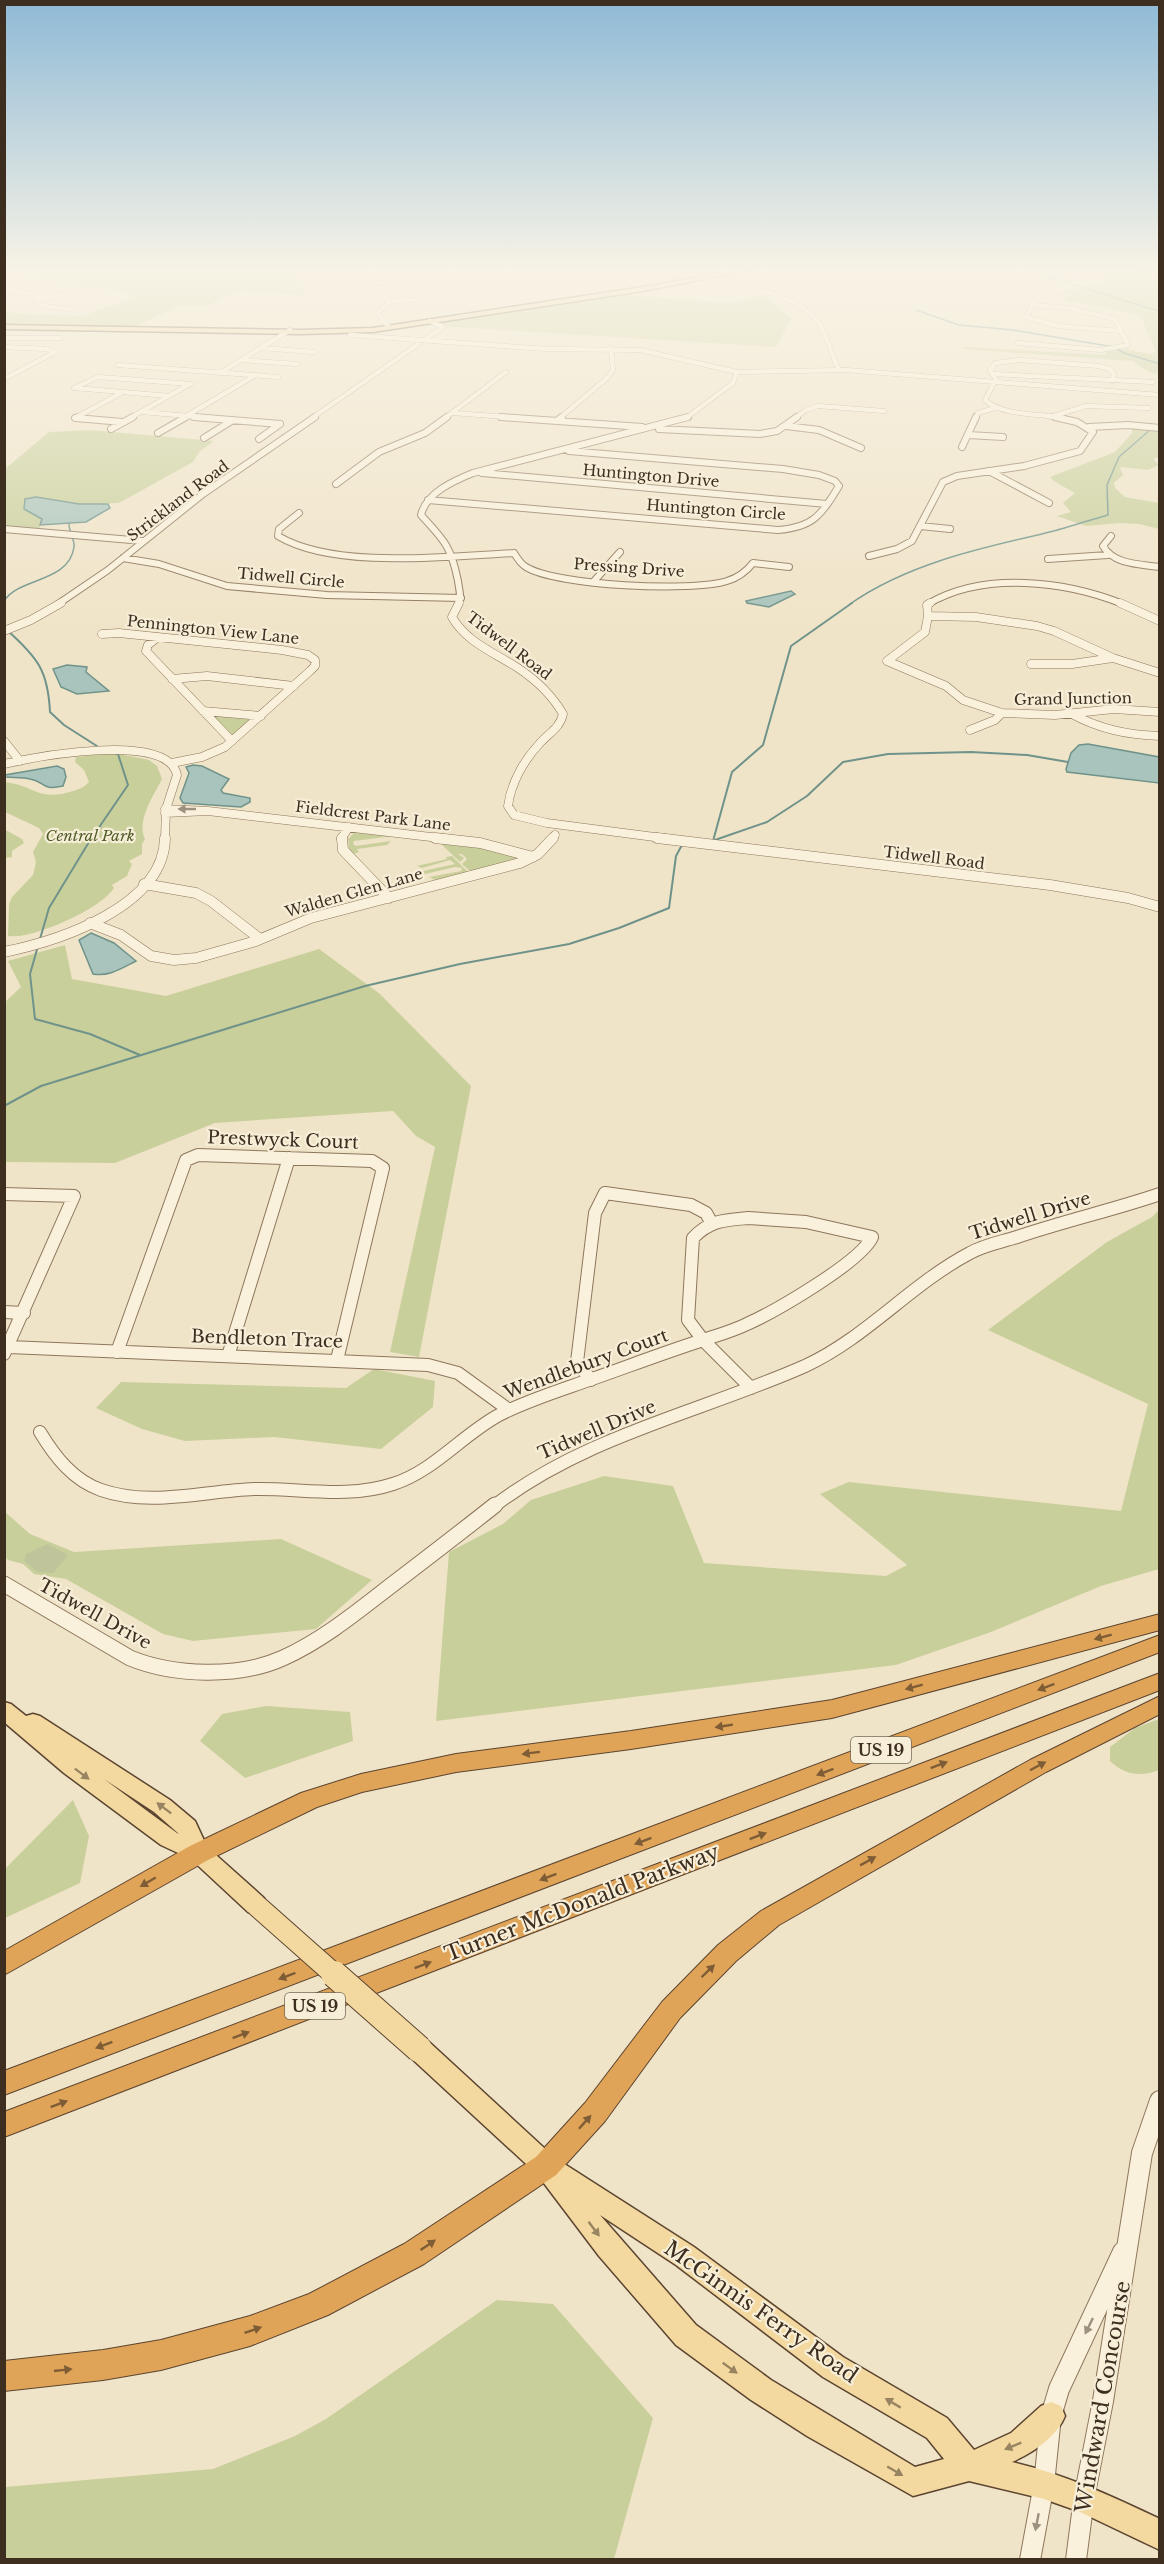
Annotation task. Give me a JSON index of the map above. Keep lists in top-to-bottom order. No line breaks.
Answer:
{"streets":{"highway":["US 19","Turner McDonald Parkway"],"main road":["McGinnis Ferry Road"],"street":["Huntington Drive","Strickland Road","Huntington Circle","Pressing Drive","Tidwell Circle","Pennington View Lane","Tidwell Road","Grand Junction","Fieldcrest Park Lane","Walden Glen Lane","Prestwyck Court","Tidwell Drive","Bendleton Trace","Wendlebury Court","Windward Concourse"]},"crossings":[["Huntington Drive","Huntington Circle"],["Strickland Road","Tidwell Circle"],["Huntington Circle","Tidwell Road"],["Tidwell Circle","Tidwell Road"],["Fieldcrest Park Lane","Walden Glen Lane"],["Prestwyck Court","Bendleton Trace"],["Bendleton Trace","Wendlebury Court"],["McGinnis Ferry Road","Windward Concourse"]],"parks":["Central Park"]}
